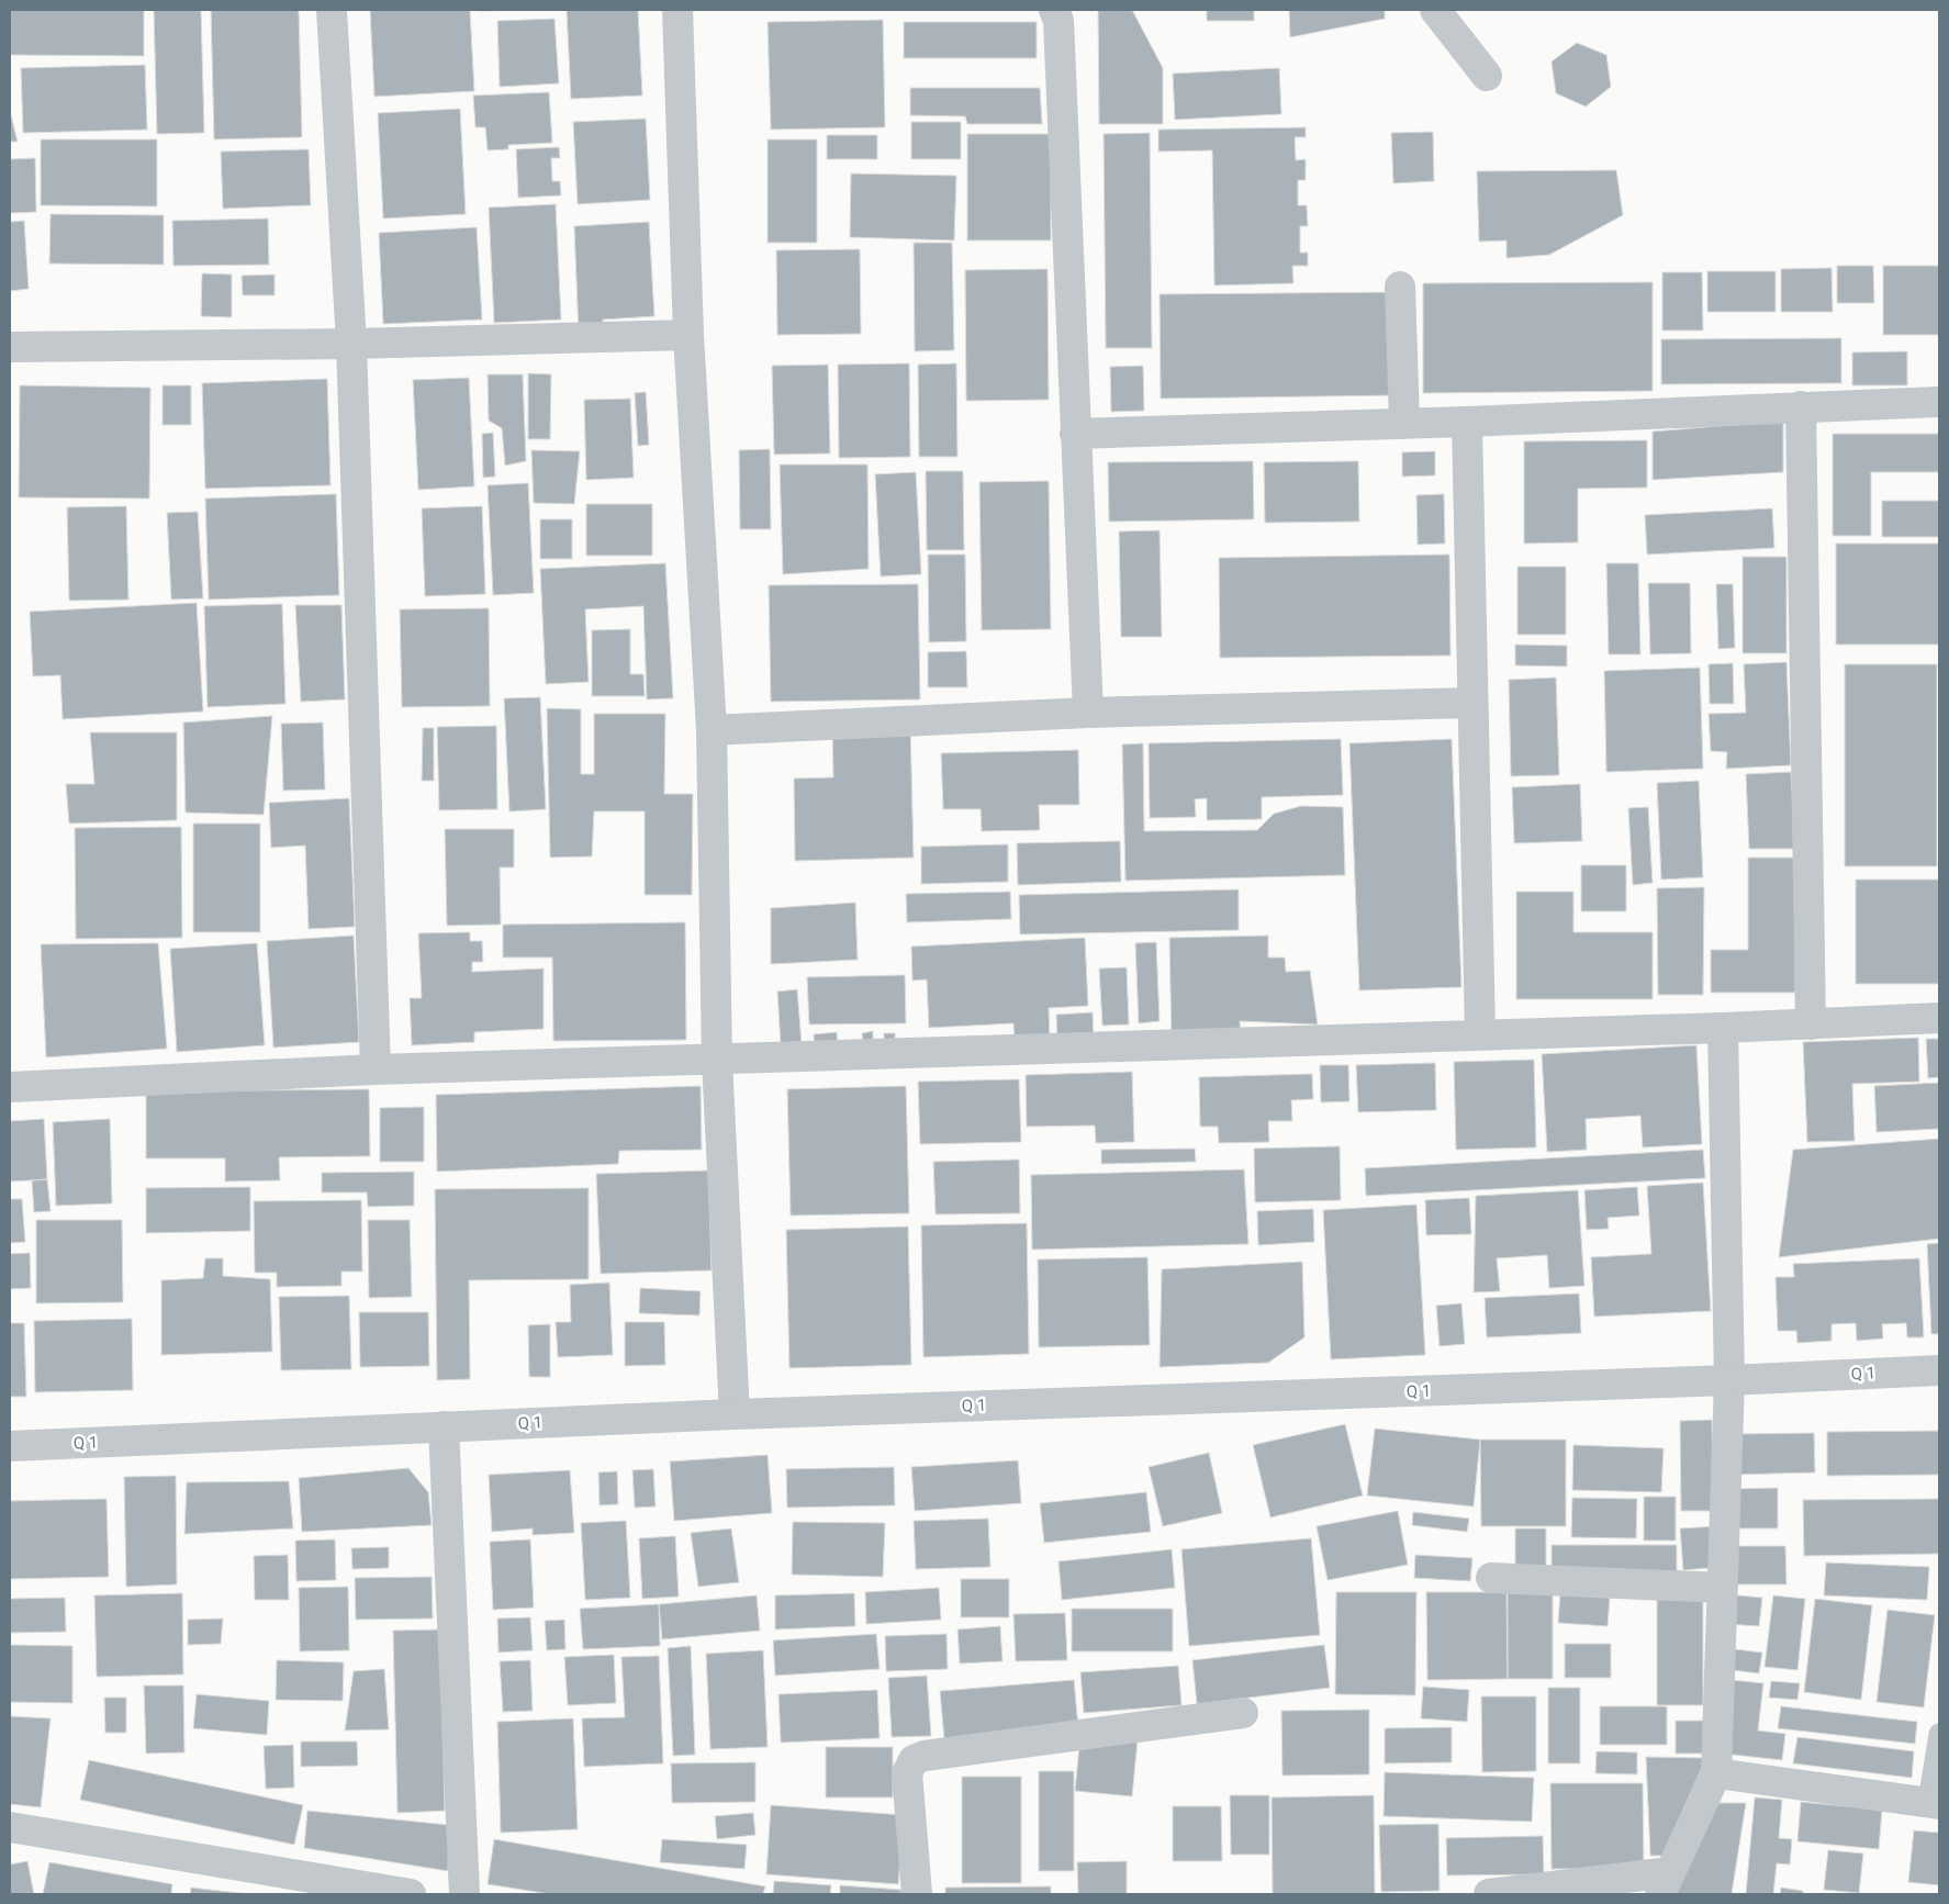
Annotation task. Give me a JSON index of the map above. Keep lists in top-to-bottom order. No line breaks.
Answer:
{"streets":{"street":["Q 1"]}}
